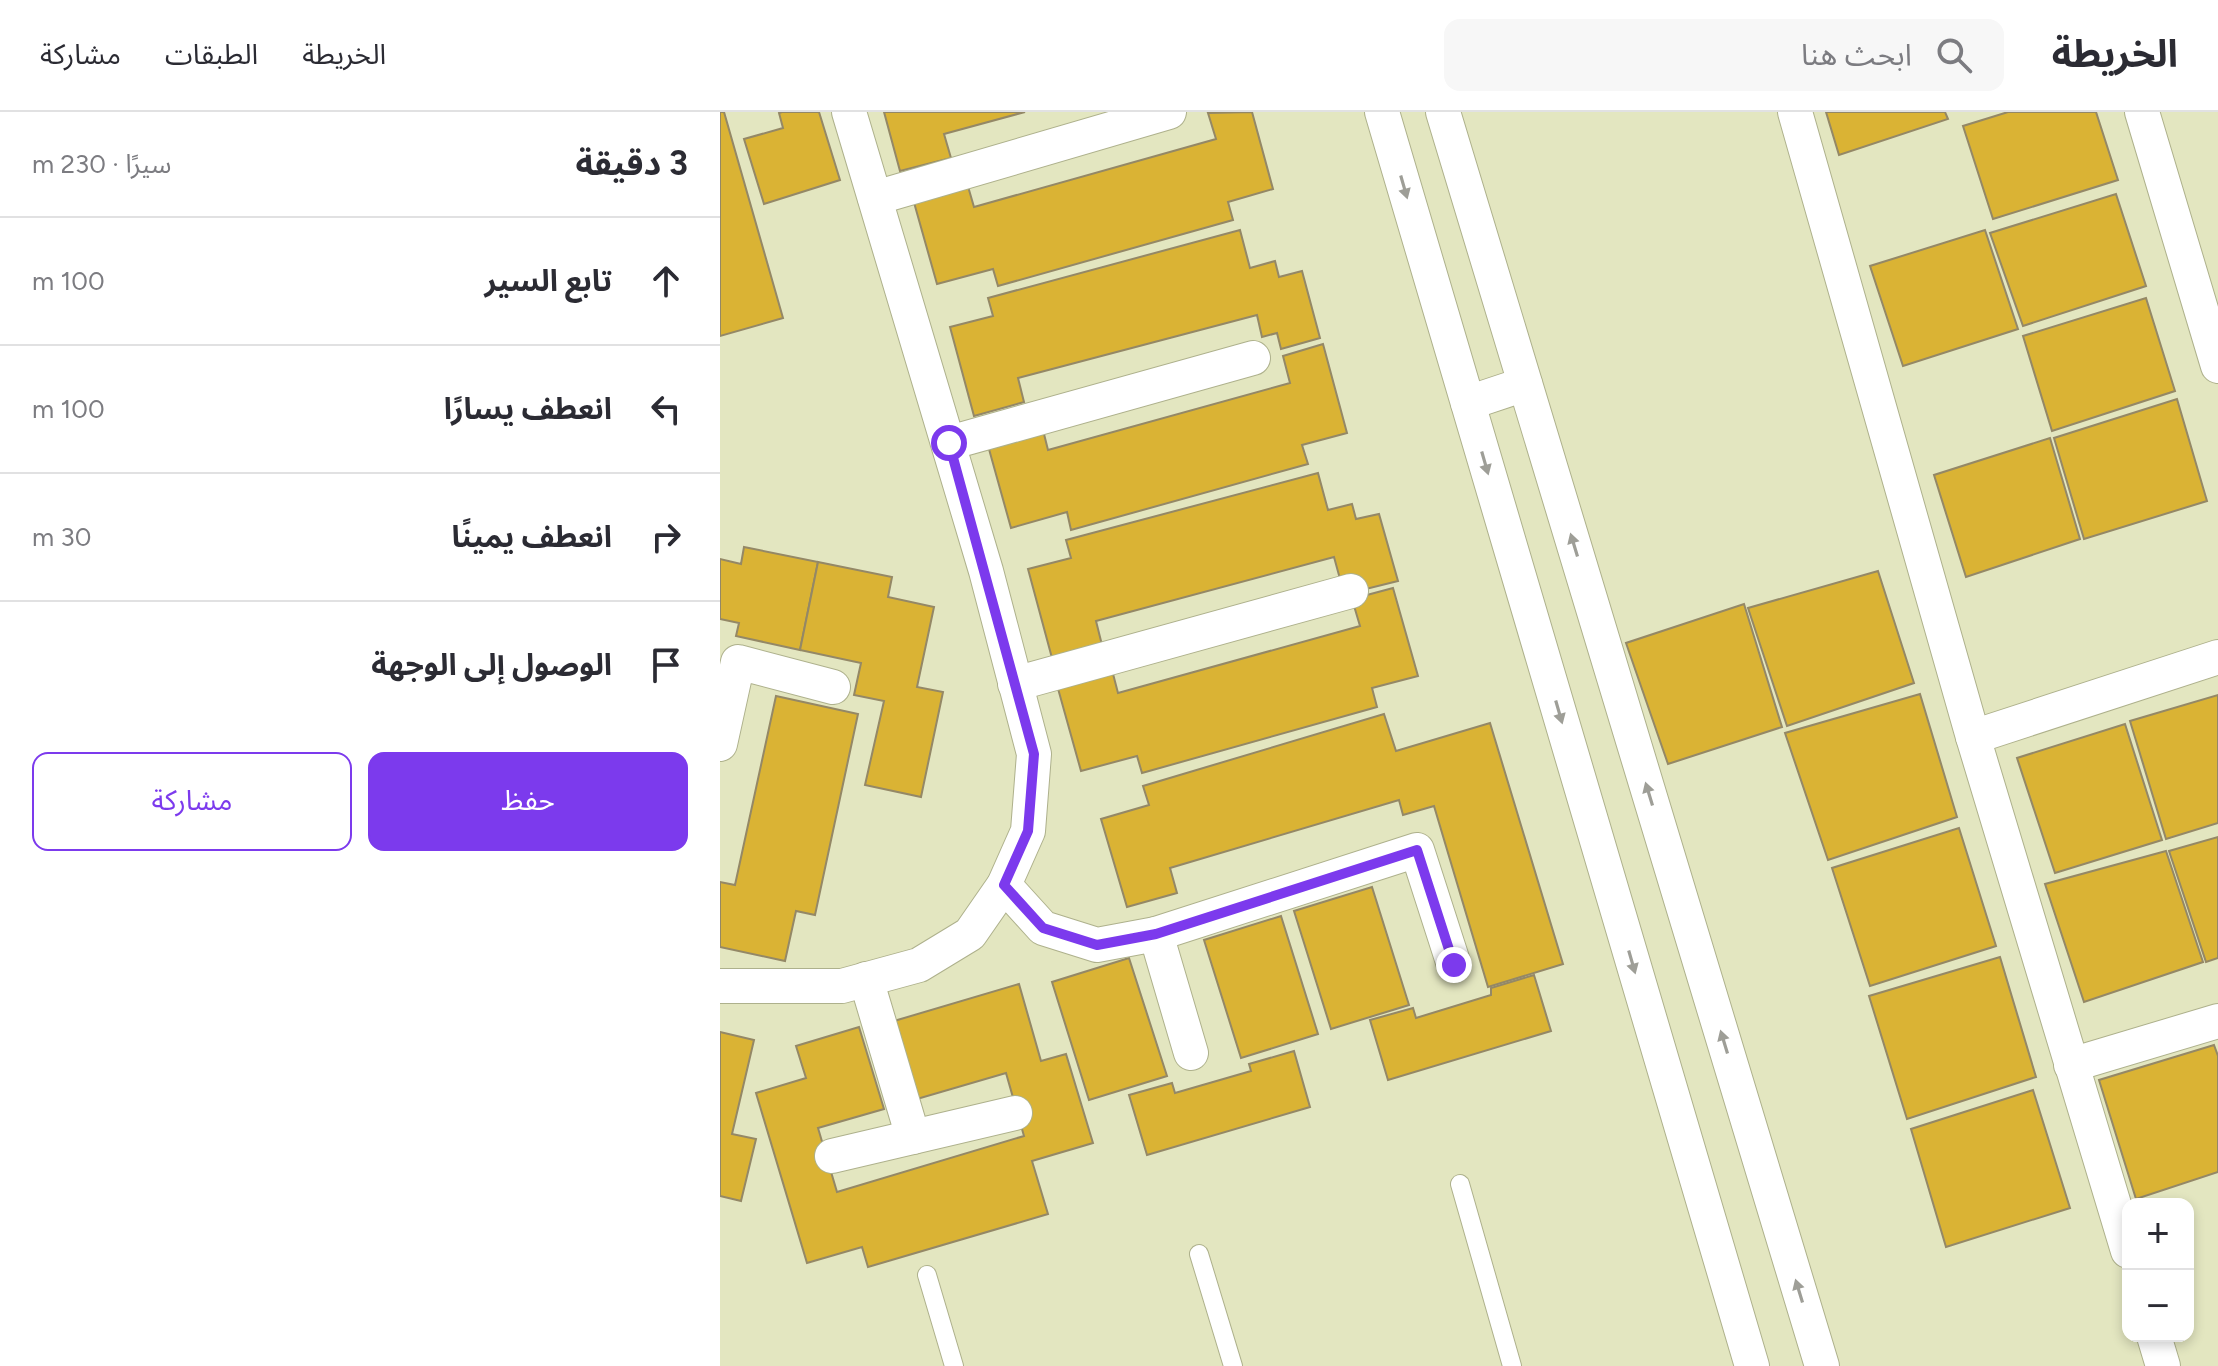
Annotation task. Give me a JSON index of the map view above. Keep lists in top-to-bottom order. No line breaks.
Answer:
{"page":{"header":"الخريطة","search":"ابحث هنا","nav":["الخريطة","الطبقات","مشاركة"],"heading":["3 دقيقة","سيرًا · 230 m"],"list":[["تابع السير","100 m"],["انعطف يسارًا","100 m"],["انعطف يمينًا","30 m"],"الوصول إلى الوجهة"],"buttons":["حفظ","مشاركة"],"map_buttons":["+","−"]}}
